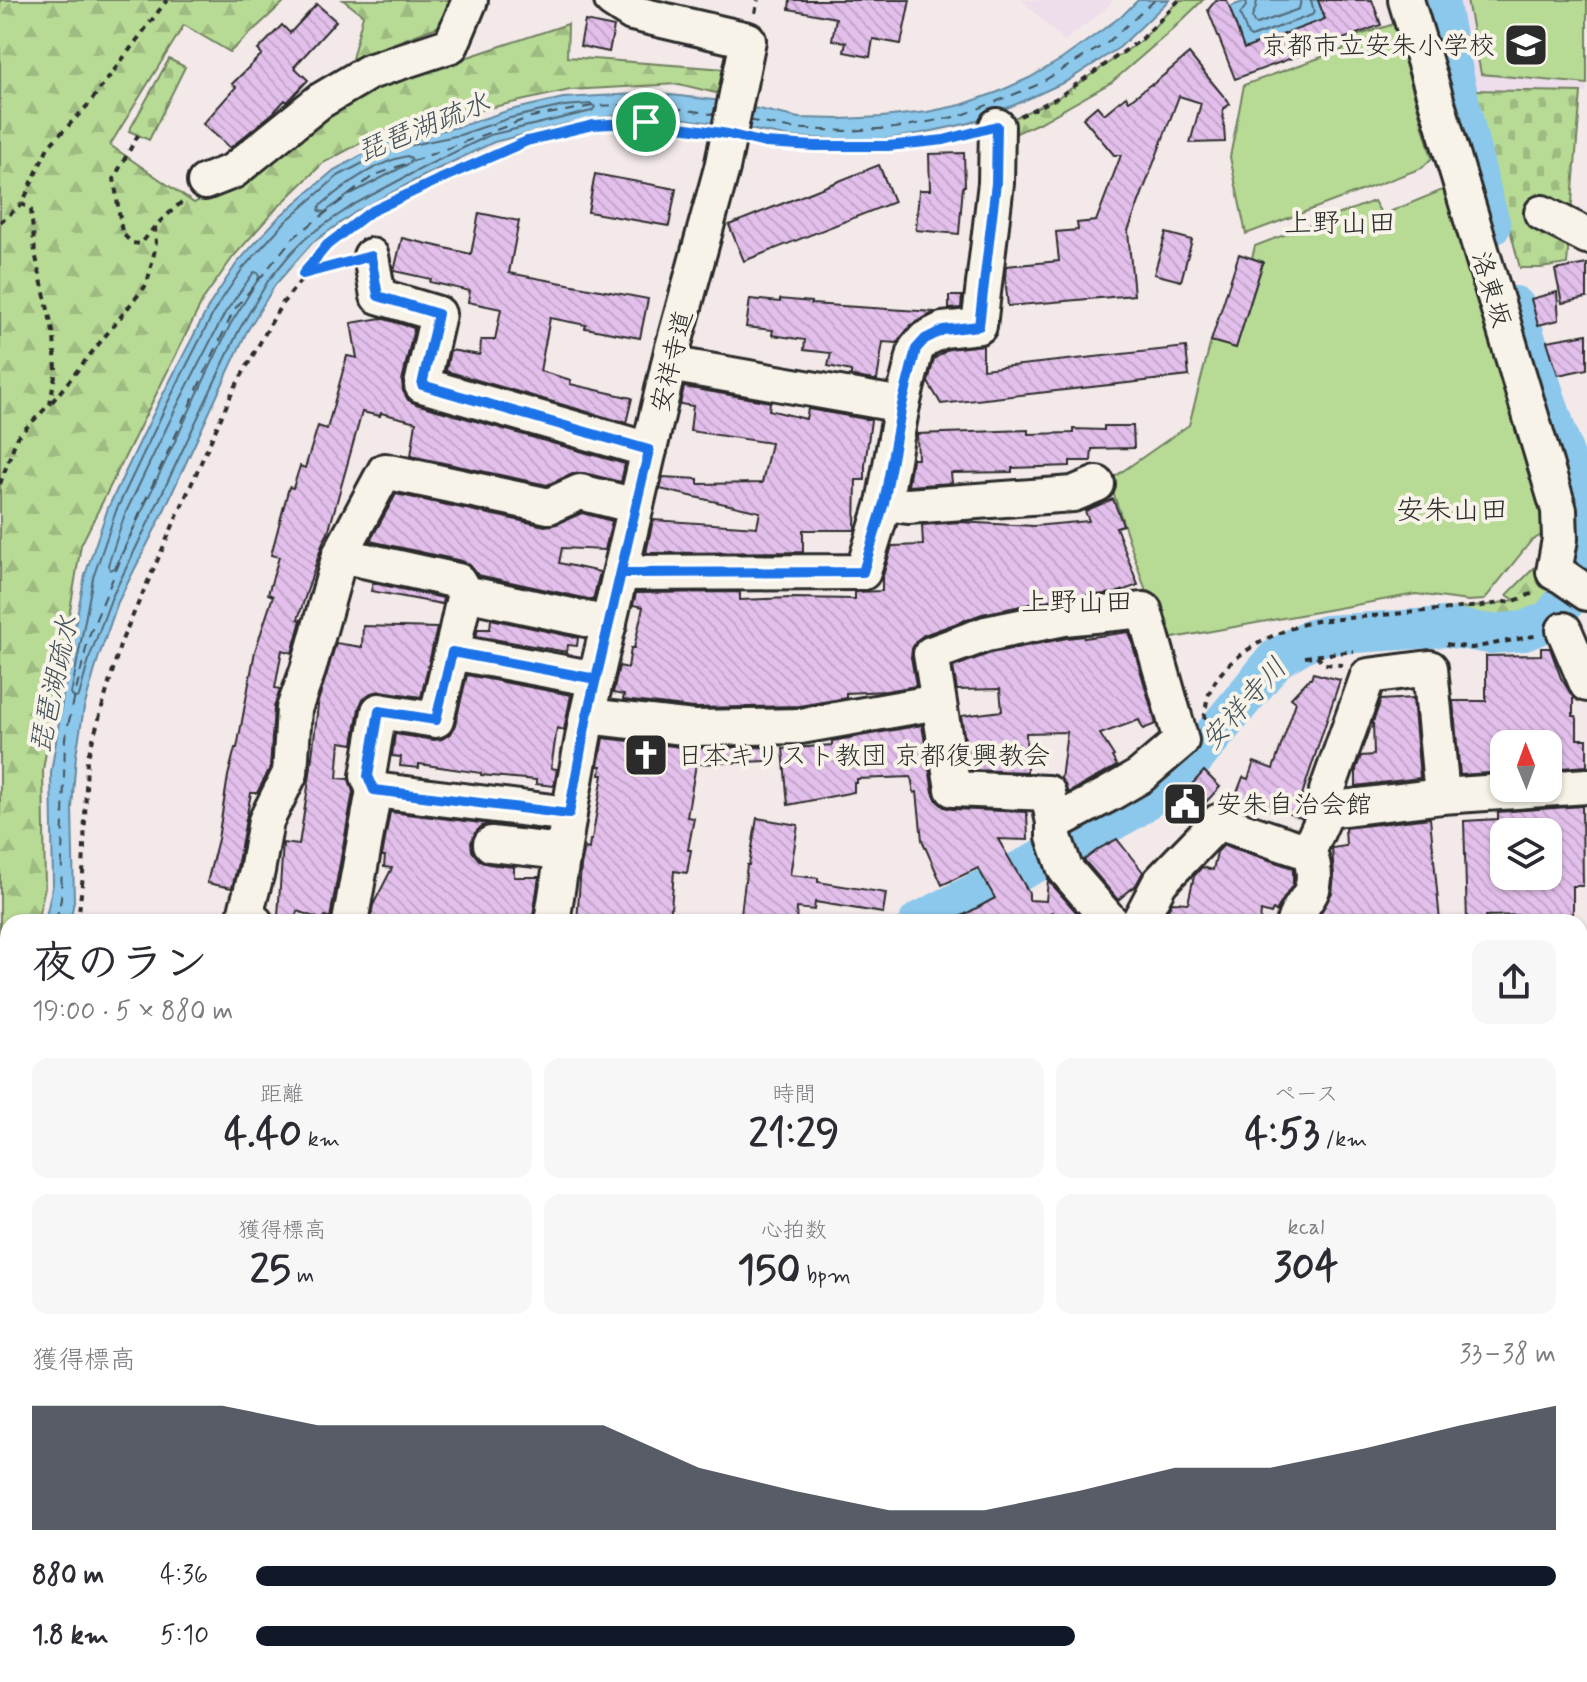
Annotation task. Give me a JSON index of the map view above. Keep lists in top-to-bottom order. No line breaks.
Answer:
{"streets":{"street":["洛東坂","安祥寺道"]},"districts":["上野山田","安朱山田","上野山田"],"water":["琵琶湖疏水","安祥寺川"],"places":{"school or university":["京都市立安朱小学校"],"church":["日本キリスト教団 京都復興教会"],"public building":["安朱自治会館"]},"north":"top","page":{"heading":["夜のラン","19:00 · 5 × 880 m"],"stats":[["距離","4.40 km"],["時間","21:29"],["ペース","4:53 /km"],["獲得標高","25 m"],["心拍数","150 bpm"],["kcal","304"]],"chart":["獲得標高","33–38 m"],"list":[{"name":"880 m","note":"4:36"},{"name":"1.8 km","note":"5:10"}]}}
